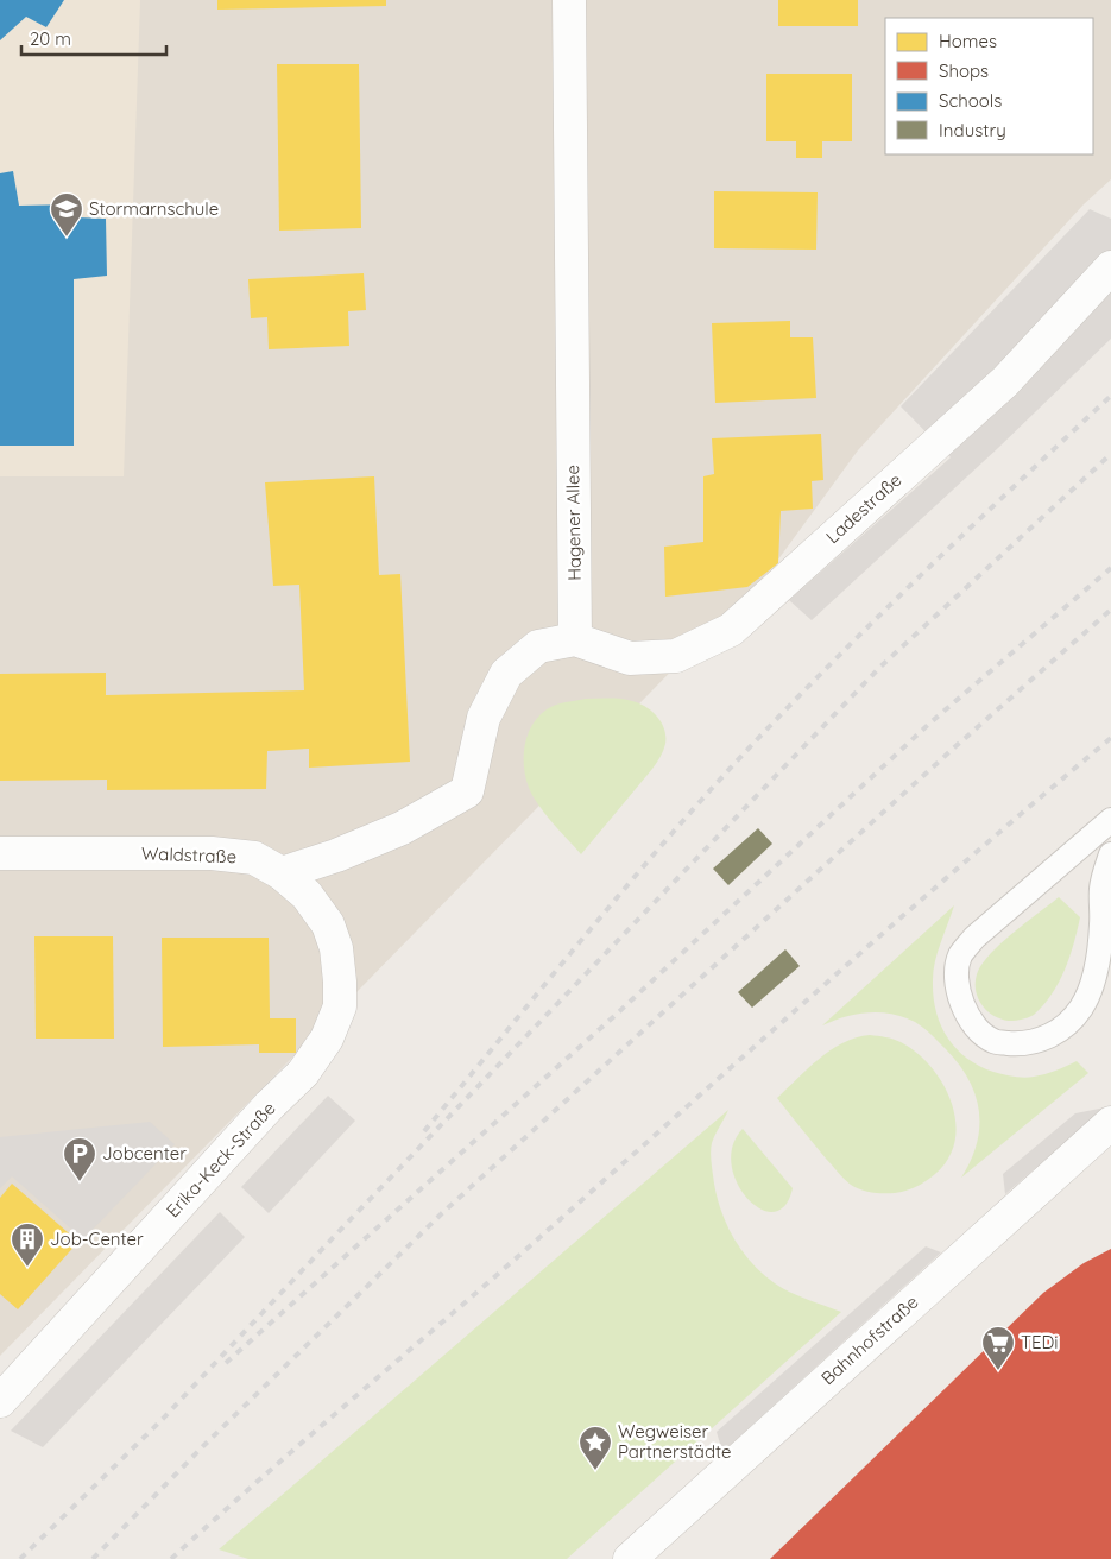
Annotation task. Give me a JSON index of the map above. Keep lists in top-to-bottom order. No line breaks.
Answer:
{"streets":{"street":["Ladestraße","Hagener Allee","Waldstraße","Erika-Keck-Straße","Bahnhofstraße"]},"crossings":[["Ladestraße","Hagener Allee"],["Waldstraße","Erika-Keck-Straße"]],"places":{"school or university":["Stormarnschule"],"parking":["Jobcenter"],"building":["Job-Center"],"supermarket":["TEDi"],"place":["Wegweiser Partnerstädte"]},"legend":["Homes","Shops","Schools","Industry"],"scale_bar":"20 m"}
